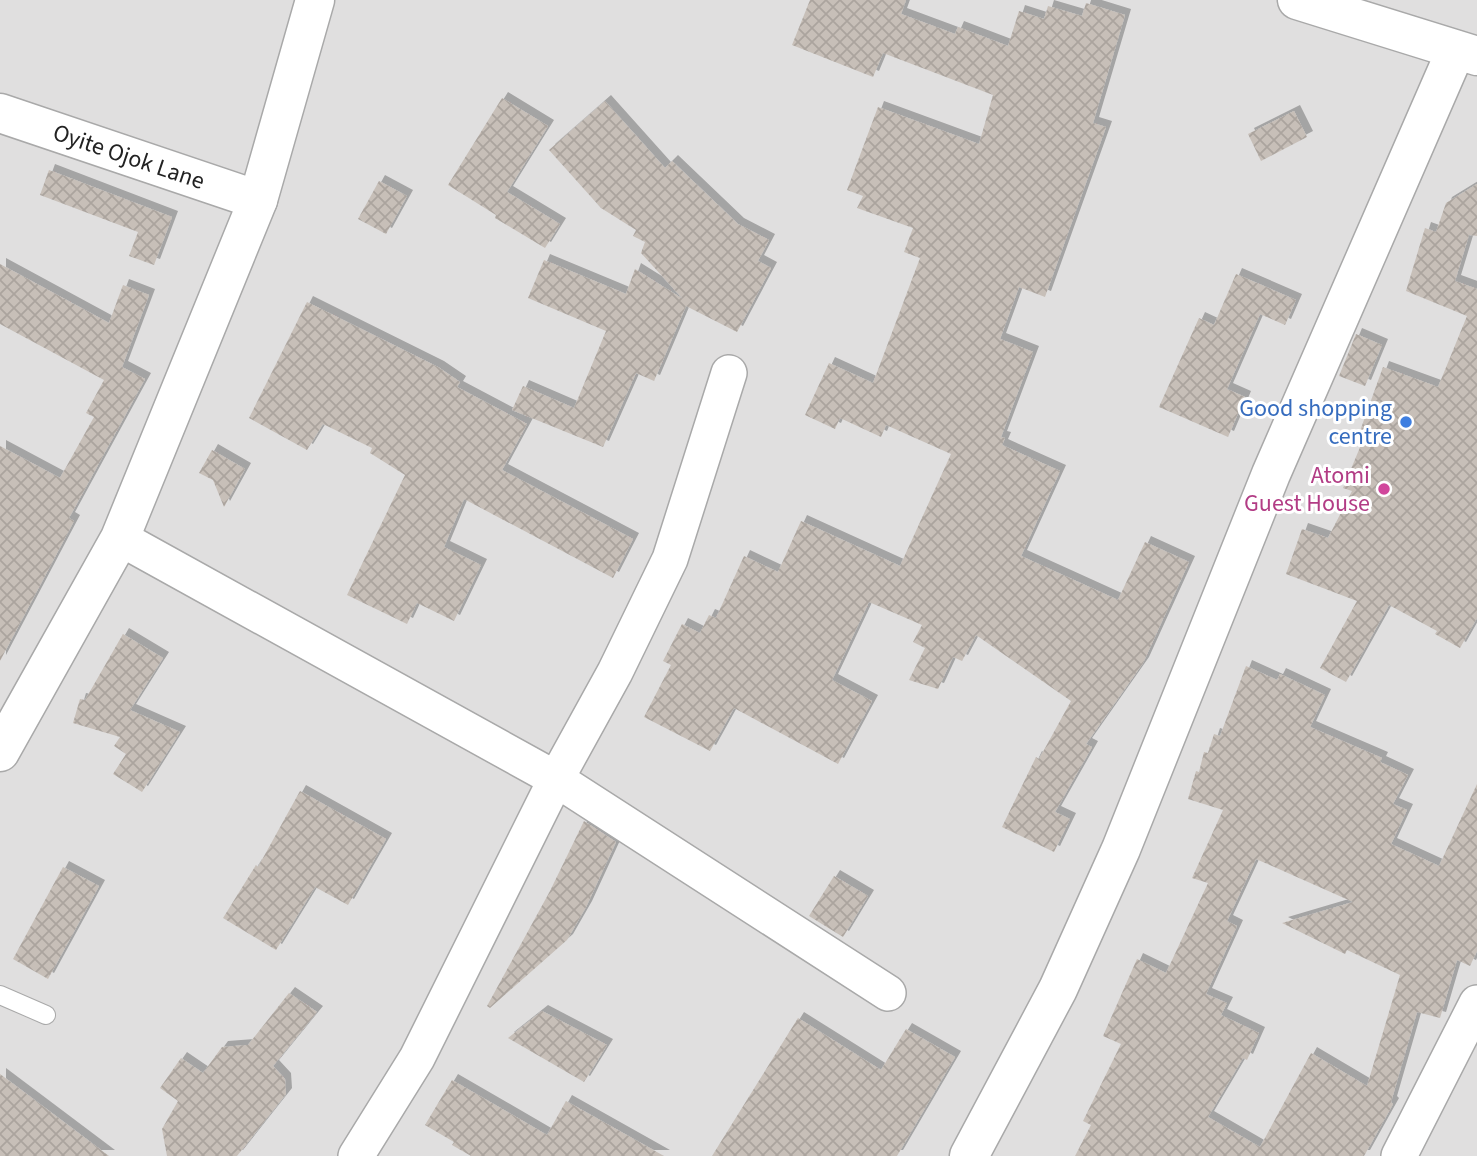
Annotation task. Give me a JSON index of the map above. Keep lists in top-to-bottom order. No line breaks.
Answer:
{"streets":{"street":["Oyite Ojok Lane"]},"places":["Good shopping centre","Atomi Guest House"]}
